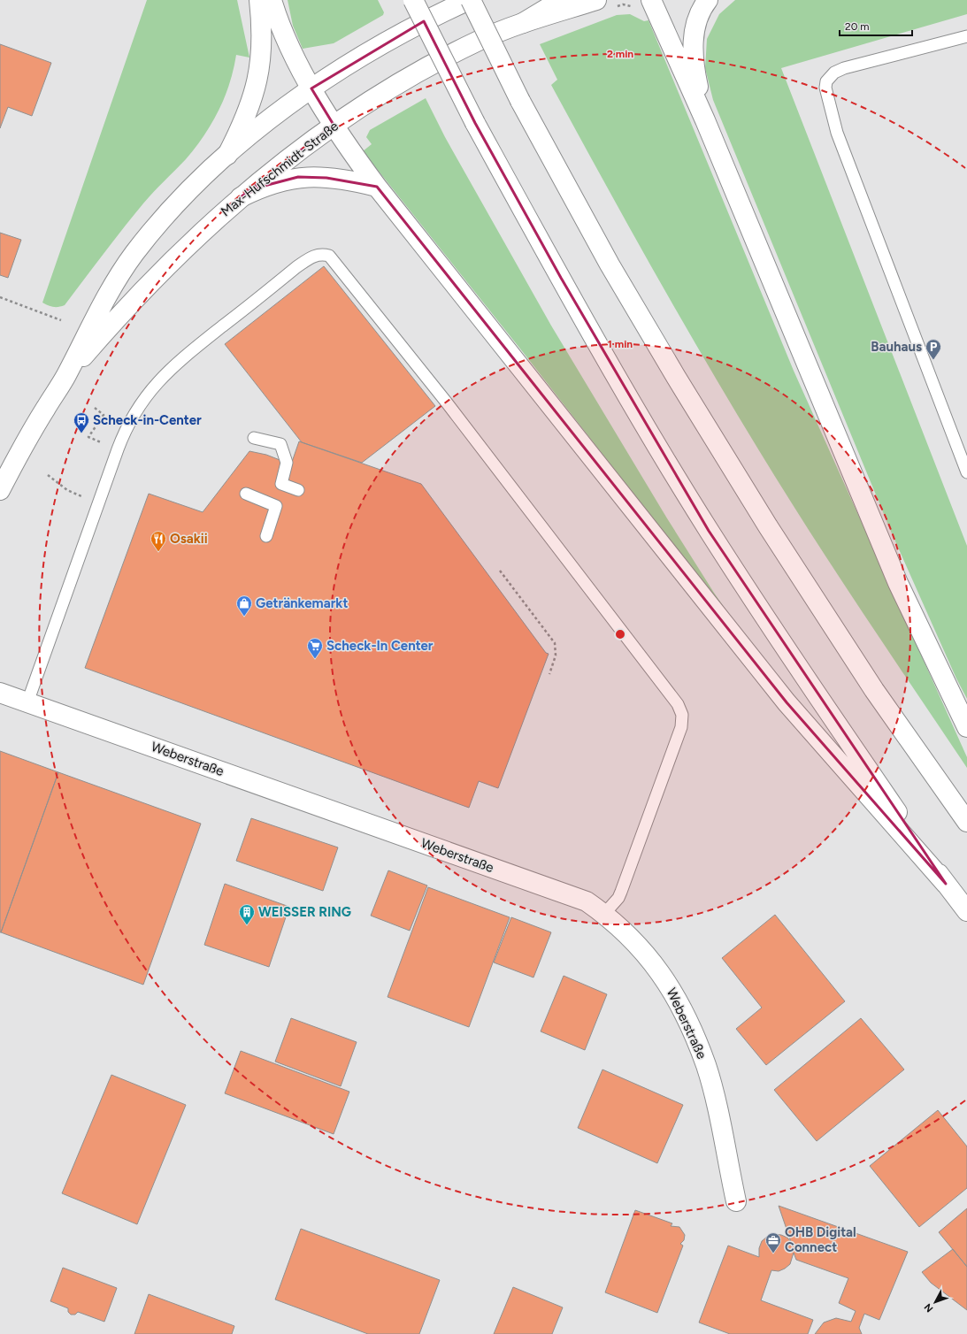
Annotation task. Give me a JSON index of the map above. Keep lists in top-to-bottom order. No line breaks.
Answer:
{"streets":{"main road":["Max-Hufschmidt-Straße","Weberstraße"]},"places":{"parking":["Bauhaus"],"bus stop":["Scheck-in-Center"],"restaurant":["Osakii"],"shop":["Getränkemarkt"],"supermarket":["Scheck-In Center"],"building":["WEISSER RING"],"office":["OHB Digital Connect"]},"scale_bar":"20 m","north":"bottom left","rings":["2 min","1 min"]}
